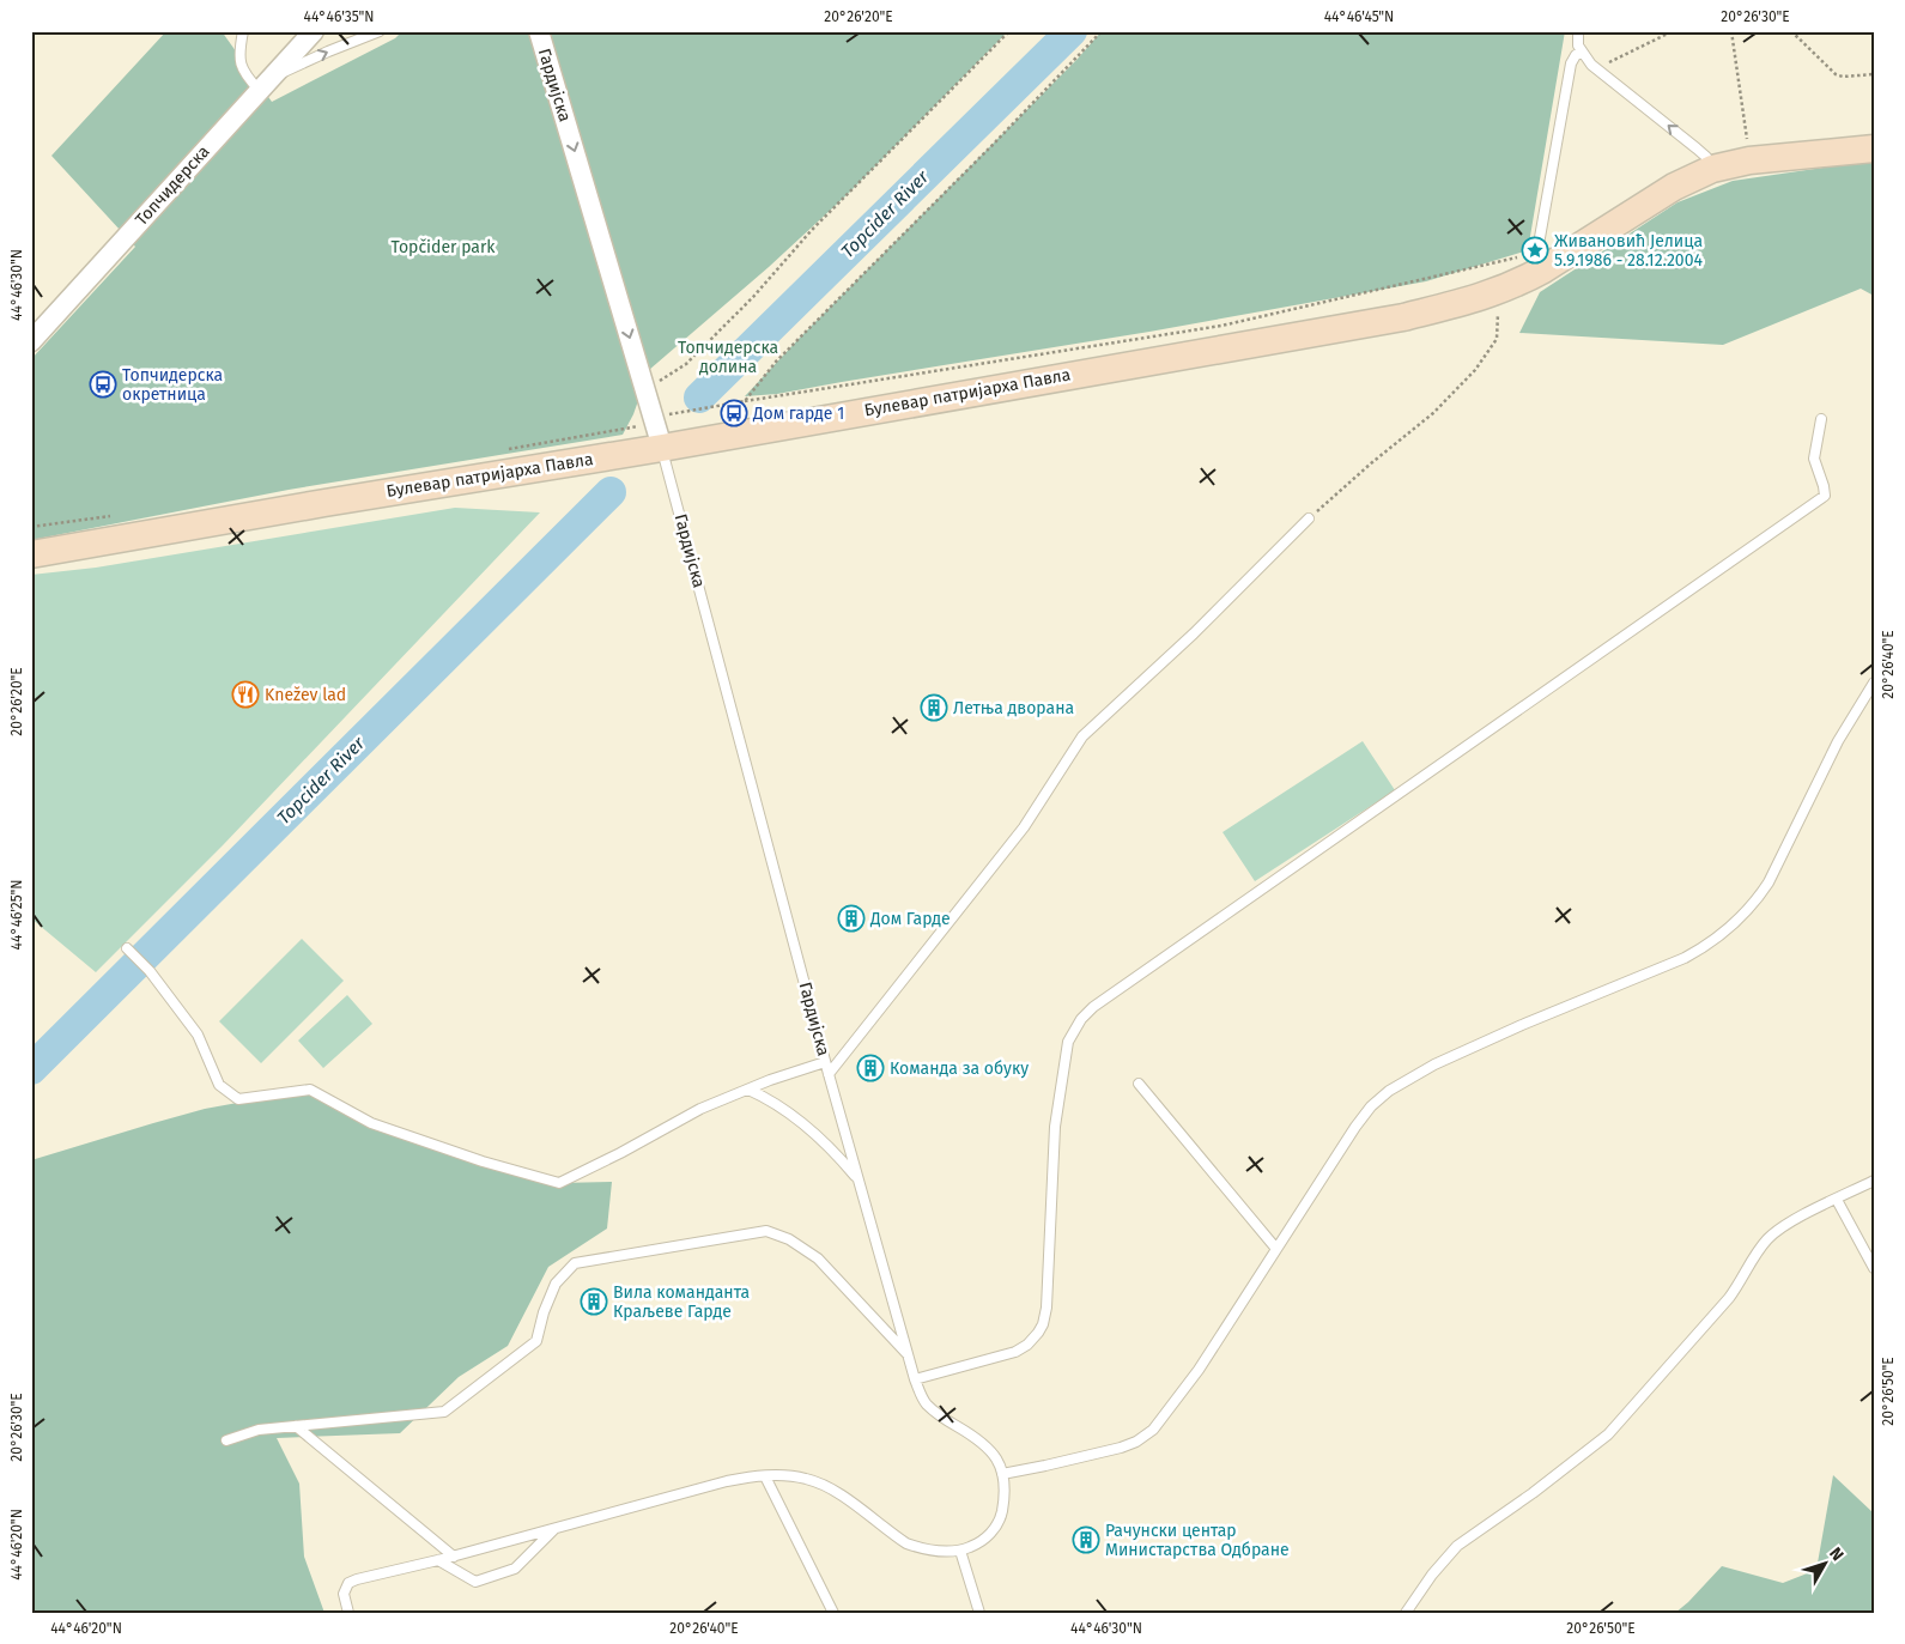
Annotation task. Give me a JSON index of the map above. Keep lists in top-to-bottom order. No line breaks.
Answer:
{"streets":{"main road":["Булевар патријарха Павла"],"street":["Гардијска","Топчидерска"]},"crossings":[["Гардијска","Булевар патријарха Павла"]],"water":["Topcider River"],"parks":["Topčider park","Топчидерска долина"],"places":{"place":["Живановић Јелица 5.9.1986 - 28.12.2004"],"bus stop":["Топчидерска окретница","Дом гарде 1"],"restaurant":["Knežev lad"],"building":["Летња дворана","Дом Гарде","Команда за обуку","Вила команданта Краљеве Гарде","Рачунски центар Министарства Одбране"]},"north":"top right","coordinates":["44°46'35\"N","20°26'20\"E","44°46'45\"N","20°26'30\"E","44°46'30\"N","20°26'40\"E","44°46'25\"N","20°26'50\"E","44°46'20\"N"]}
